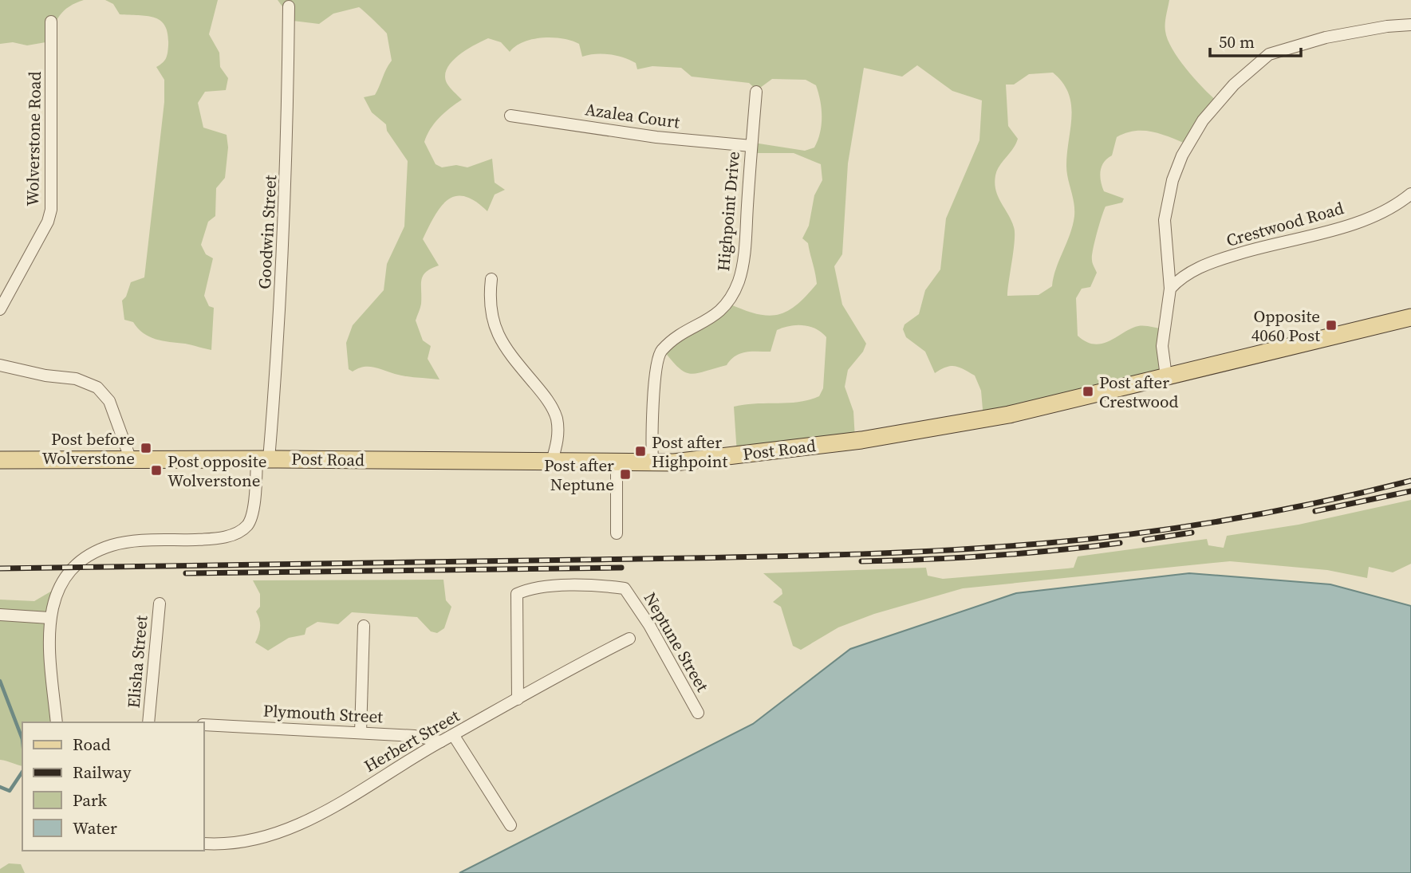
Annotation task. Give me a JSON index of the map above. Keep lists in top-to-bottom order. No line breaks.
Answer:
{"streets":{"main road":["Post Road"],"street":["Azalea Court","Wolverstone Road","Highpoint Drive","Crestwood Road","Goodwin Street","Neptune Street","Elisha Street","Plymouth Street","Herbert Street"]},"crossings":[["Azalea Court","Highpoint Drive"],["Highpoint Drive","Post Road"],["Goodwin Street","Post Road"],["Neptune Street","Herbert Street"],["Plymouth Street","Herbert Street"]],"places":{"transit":["Opposite 4060 Post","Post after Crestwood","Post before Wolverstone","Post after Highpoint","Post opposite Wolverstone","Post after Neptune"]},"legend":["Road","Railway","Park","Water"],"scale_bar":"50 m"}
